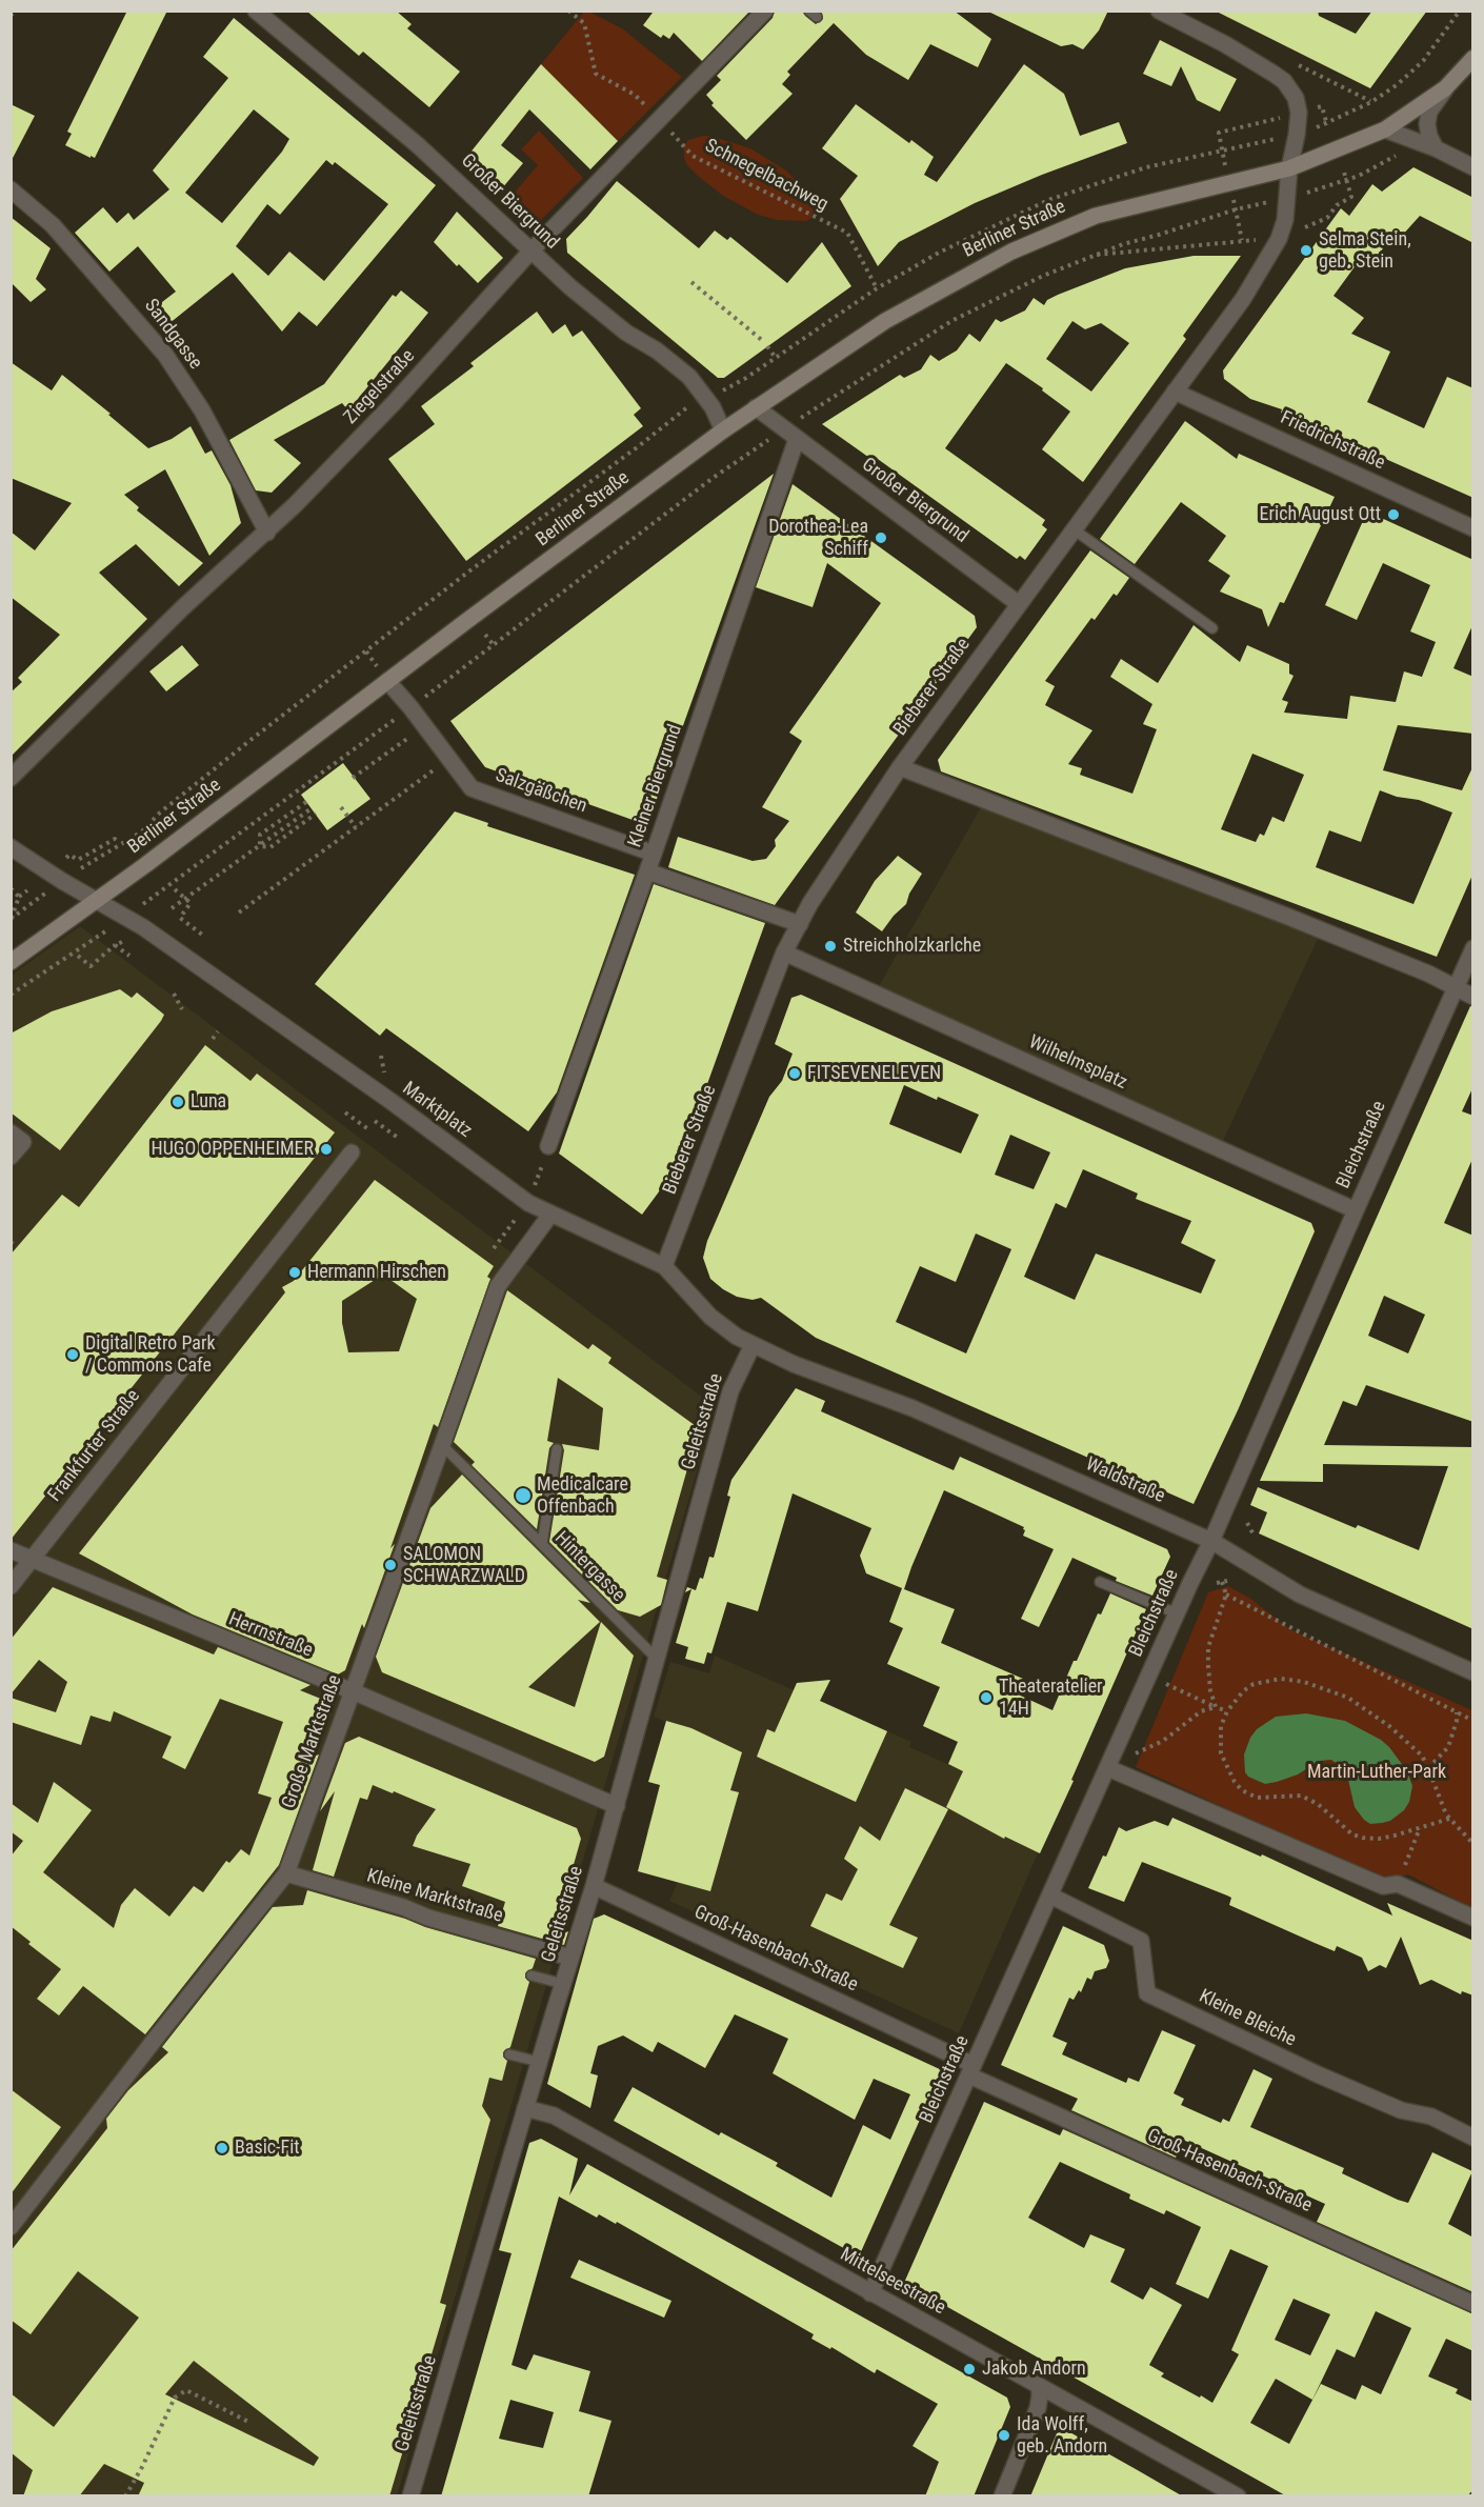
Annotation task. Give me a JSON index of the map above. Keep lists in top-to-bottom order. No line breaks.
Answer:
{"streets":{"main road":["Berliner Straße"],"street":["Großer Biergrund","Sandgasse","Ziegelstraße","Friedrichstraße","Bieberer Straße","Kleiner Biergrund","Salzgäßchen","Wilhelmsplatz","Marktplatz","Bleichstraße","Geleitsstraße","Frankfurter Straße","Waldstraße","Herrnstraße","Große Marktstraße","Kleine Marktstraße","Groß-Hasenbach-Straße","Kleine Bleiche","Mittelseestraße"],"lane":["Hintergasse"],"path":["Schnegelbachweg"]},"crossings":[["Schnegelbachweg","Ziegelstraße"],["Großer Biergrund","Berliner Straße"],["Großer Biergrund","Ziegelstraße"],["Großer Biergrund","Bieberer Straße"],["Großer Biergrund","Kleiner Biergrund"],["Berliner Straße","Bieberer Straße"],["Berliner Straße","Salzgäßchen"],["Berliner Straße","Marktplatz"],["Sandgasse","Ziegelstraße"],["Friedrichstraße","Bieberer Straße"],["Bieberer Straße","Wilhelmsplatz"],["Bieberer Straße","Marktplatz"],["Kleiner Biergrund","Salzgäßchen"],["Wilhelmsplatz","Bleichstraße"],["Marktplatz","Geleitsstraße"],["Marktplatz","Waldstraße"],["Marktplatz","Große Marktstraße"],["Bleichstraße","Waldstraße"],["Bleichstraße","Groß-Hasenbach-Straße"],["Bleichstraße","Kleine Bleiche"],["Bleichstraße","Mittelseestraße"],["Geleitsstraße","Waldstraße"],["Geleitsstraße","Hintergasse"],["Geleitsstraße","Herrnstraße"],["Geleitsstraße","Kleine Marktstraße"],["Geleitsstraße","Groß-Hasenbach-Straße"],["Geleitsstraße","Mittelseestraße"],["Frankfurter Straße","Herrnstraße"],["Hintergasse","Große Marktstraße"],["Herrnstraße","Große Marktstraße"],["Große Marktstraße","Kleine Marktstraße"]],"parks":["Martin-Luther-Park"],"places":["Selma Stein, geb. Stein","Erich August Ott","Dorothea-Lea Schiff","Streichholzkarlche","FITSEVENELEVEN","Luna","HUGO OPPENHEIMER","Hermann Hirschen","Digital Retro Park / Commons Cafe","Medicalcare Offenbach","SALOMON SCHWARZWALD","Theateratelier 14H","Basic-Fit","Jakob Andorn","Ida Wolff, geb. Andorn"]}
